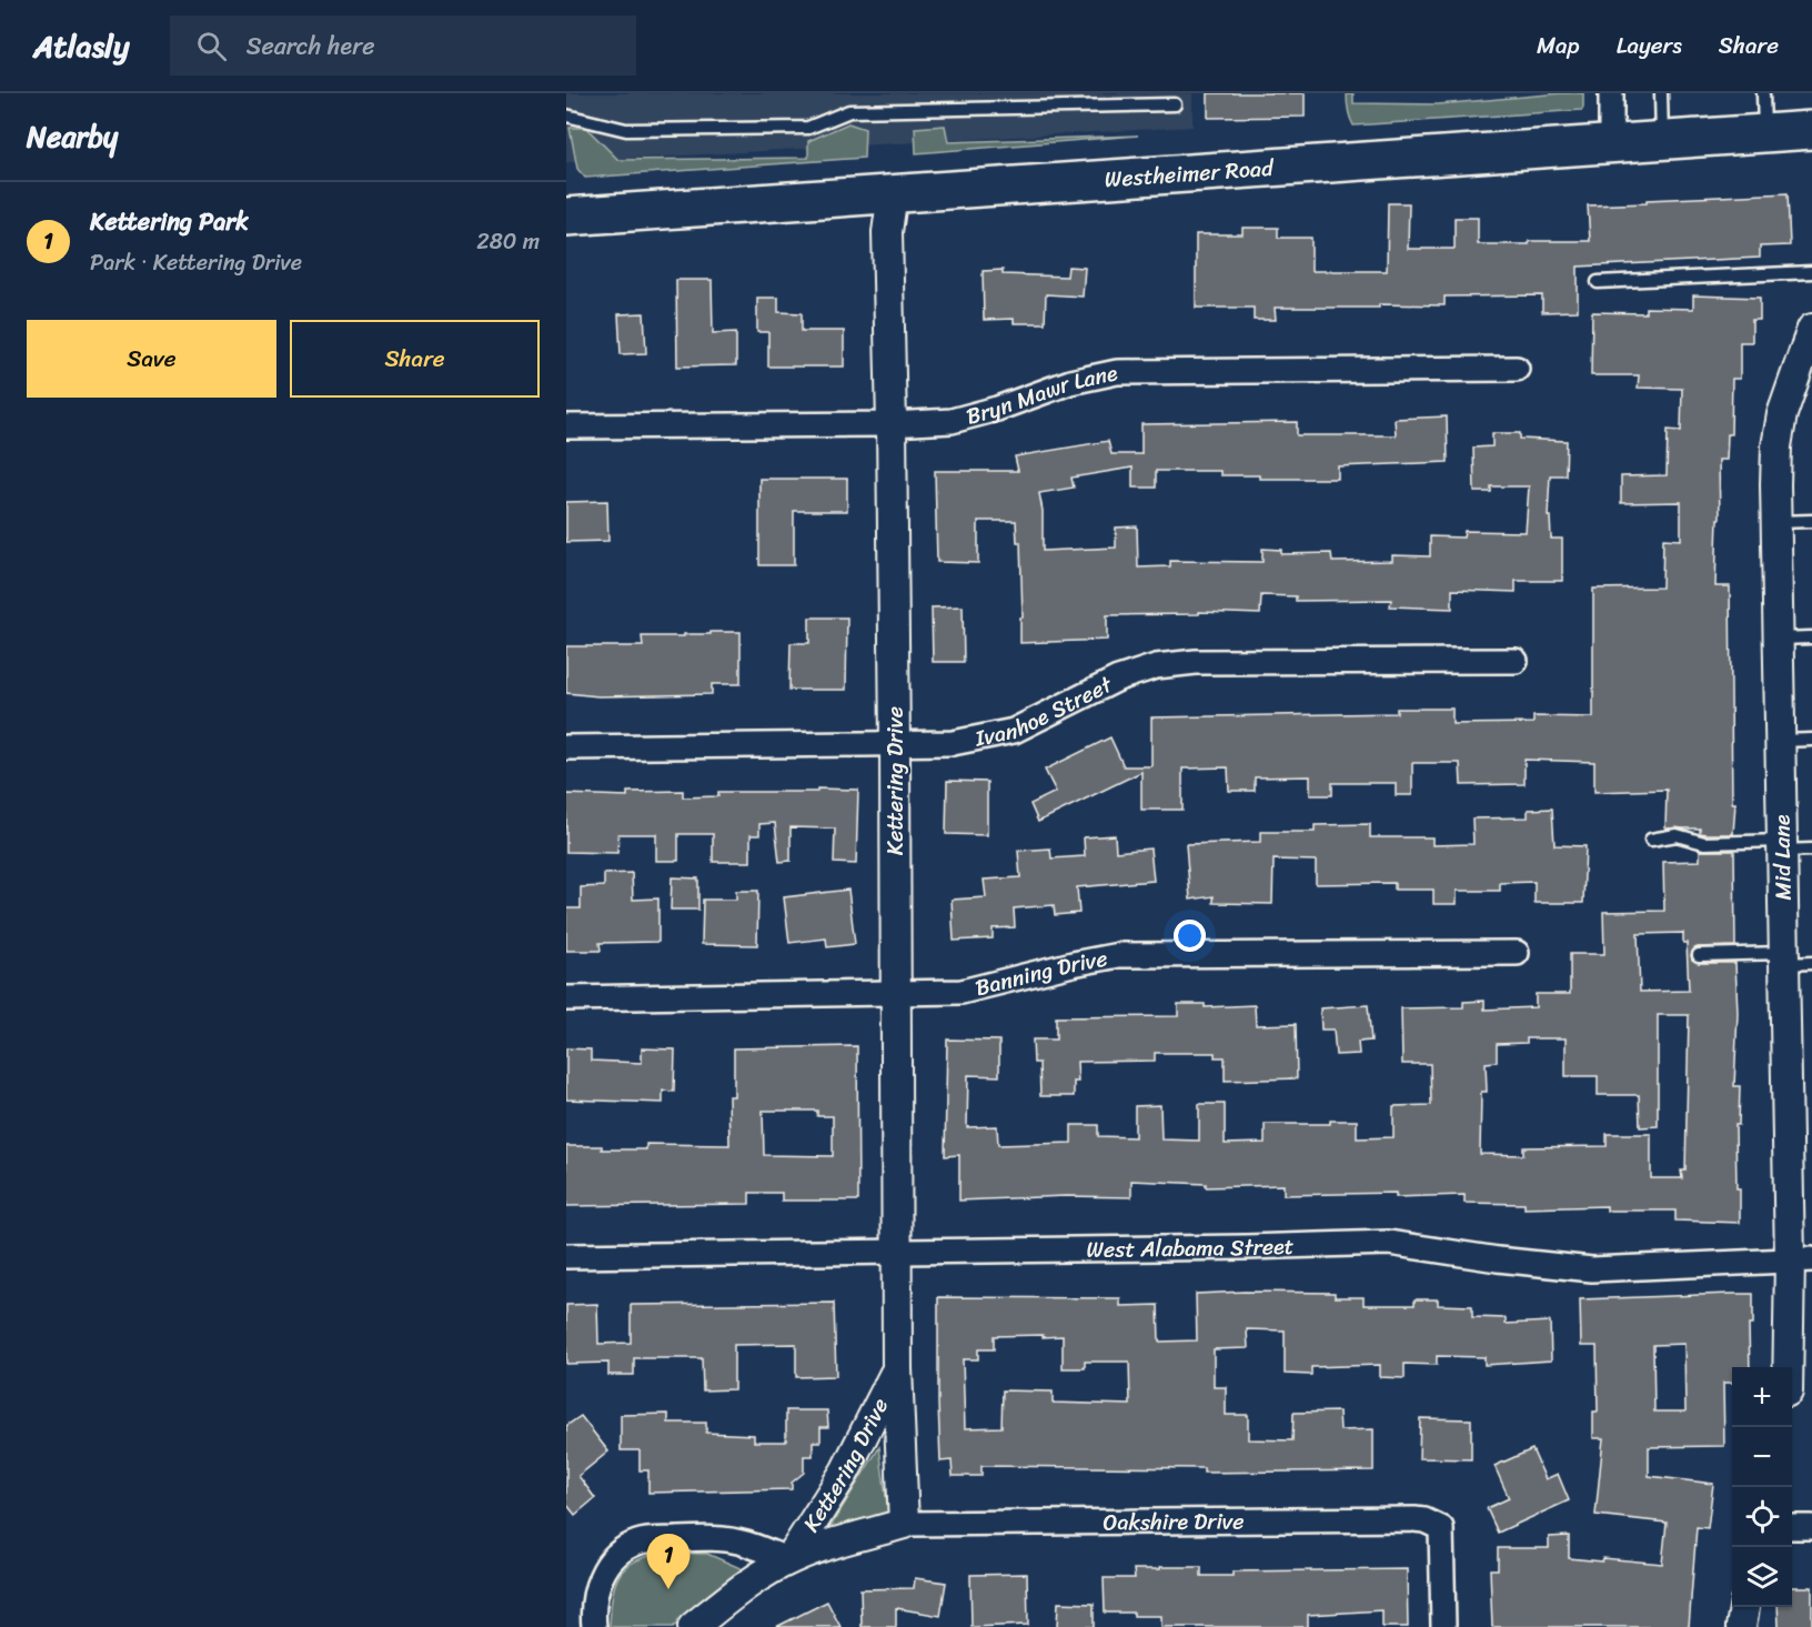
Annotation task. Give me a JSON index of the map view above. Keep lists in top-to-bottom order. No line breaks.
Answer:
{"streets":{"main road":["Westheimer Road"],"street":["Bryn Mawr Lane","Ivanhoe Street","Kettering Drive","Mid Lane","Banning Drive","West Alabama Street","Oakshire Drive"]},"crossings":[["Westheimer Road","Kettering Drive"],["Bryn Mawr Lane","Kettering Drive"],["Ivanhoe Street","Kettering Drive"],["Kettering Drive","Banning Drive"],["Kettering Drive","West Alabama Street"],["Kettering Drive","Oakshire Drive"],["Mid Lane","West Alabama Street"]],"page":{"header":"Atlasly","search":"Search here","nav":["Map","Layers","Share"],"heading":"Nearby","list":[{"mark":"1","name":"Kettering Park","note":"Park · Kettering Drive","value":"280 m"}],"buttons":["Save","Share"],"map_buttons":["+","−"],"pins":"1"}}
